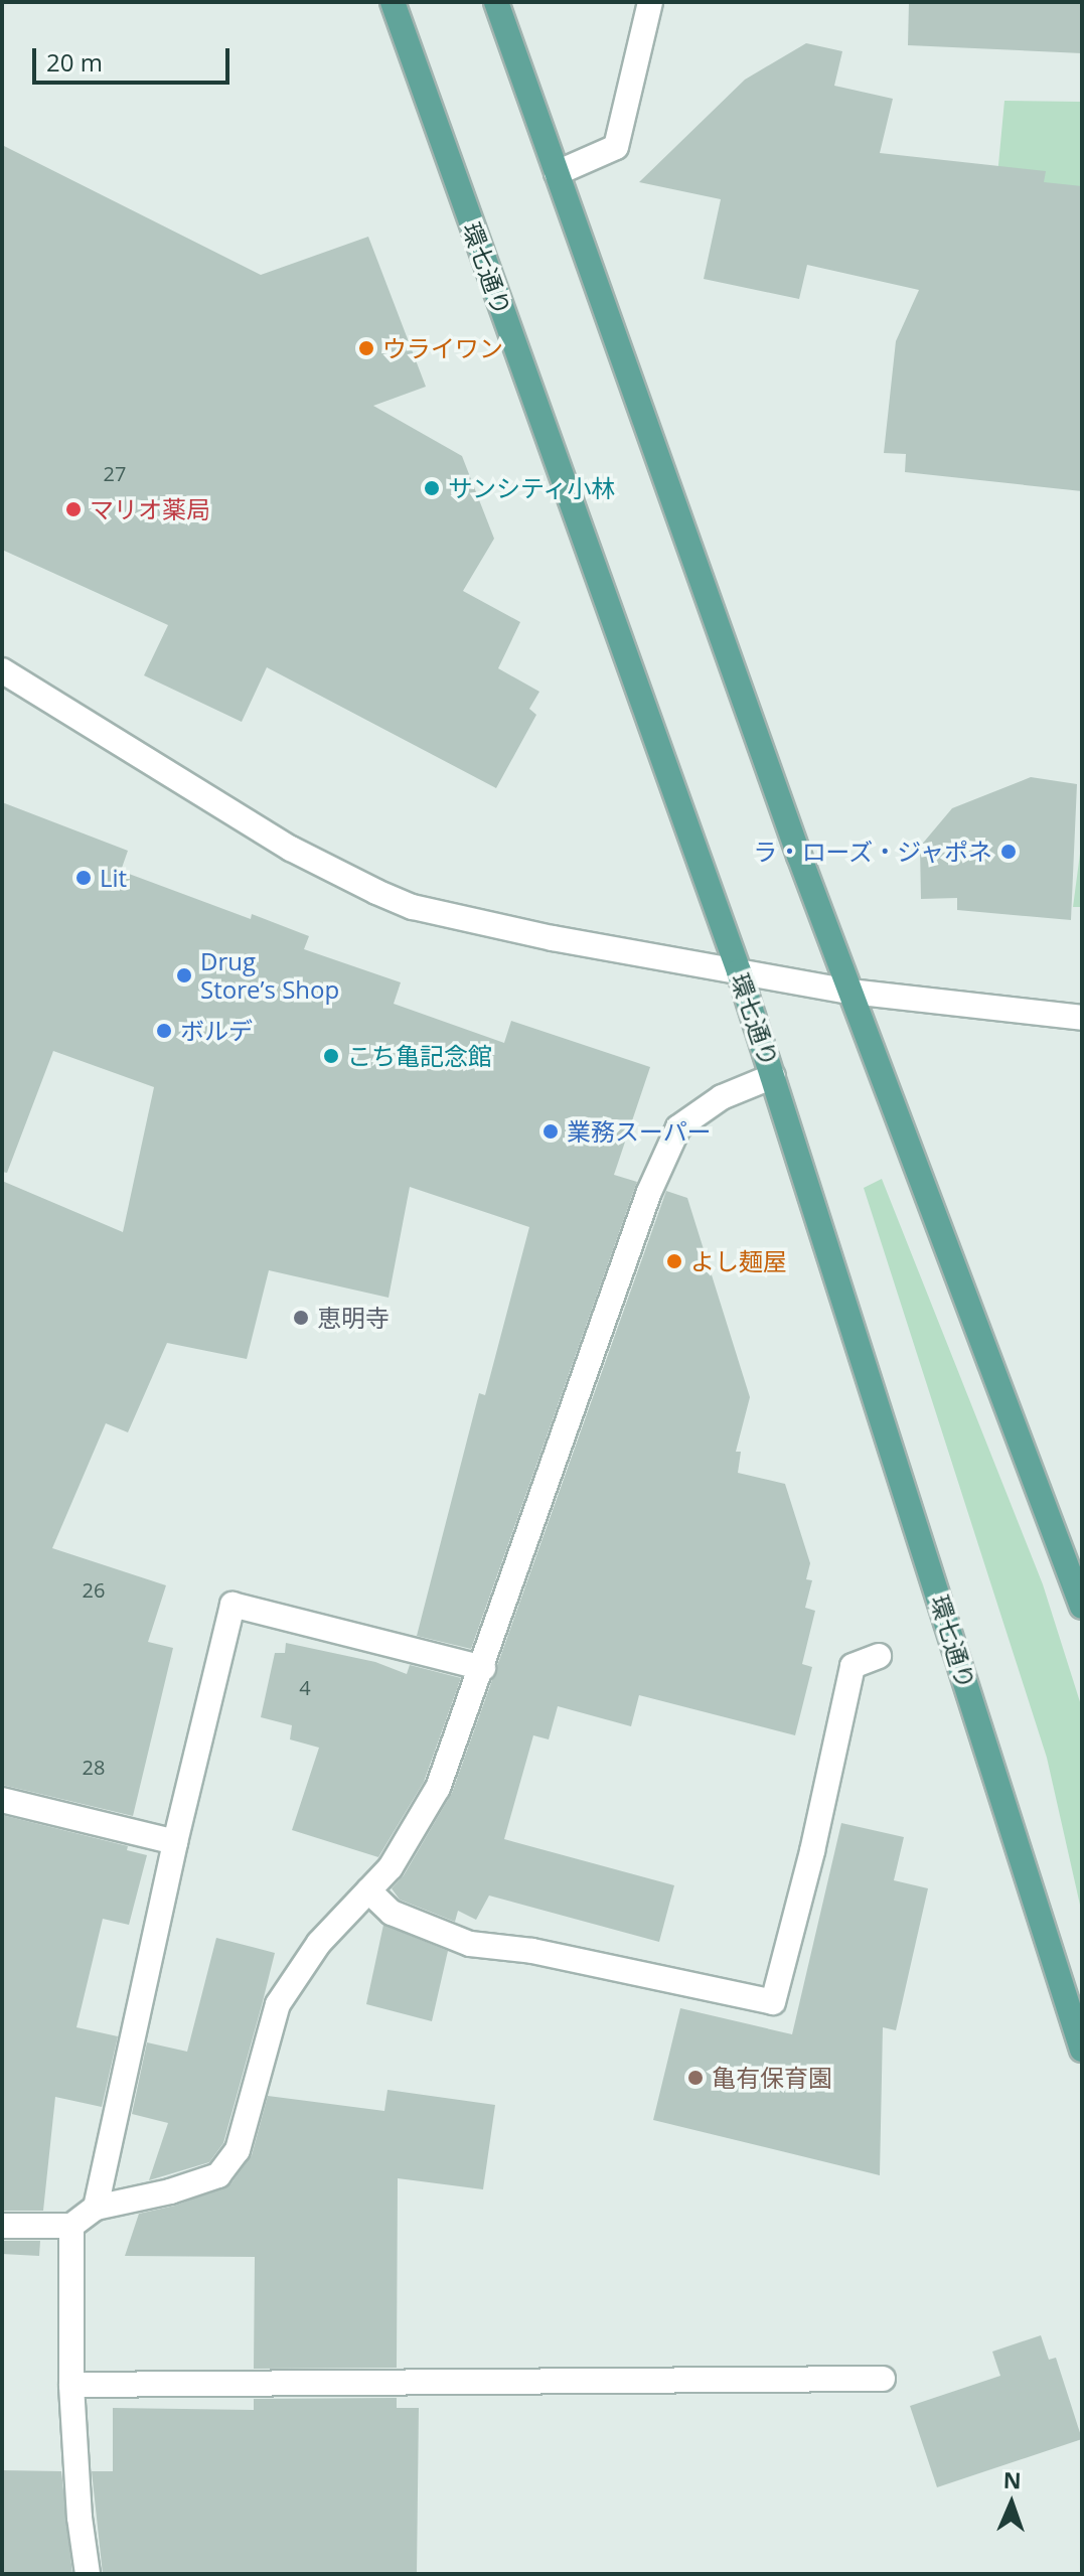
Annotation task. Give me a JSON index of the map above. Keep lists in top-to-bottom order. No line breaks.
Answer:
{"streets":{"main road":["環七通り"]},"places":["ウライワン","サンシティ小林","マリオ薬局","ラ・ローズ・ジャポネ","Lit","Drug Store’s Shop","ボルデ","こち亀記念館","業務スーパー","よし麺屋","恵明寺","亀有保育園"],"house_numbers":["27","26","4","28"],"scale_bar":"20 m","north":"top"}
